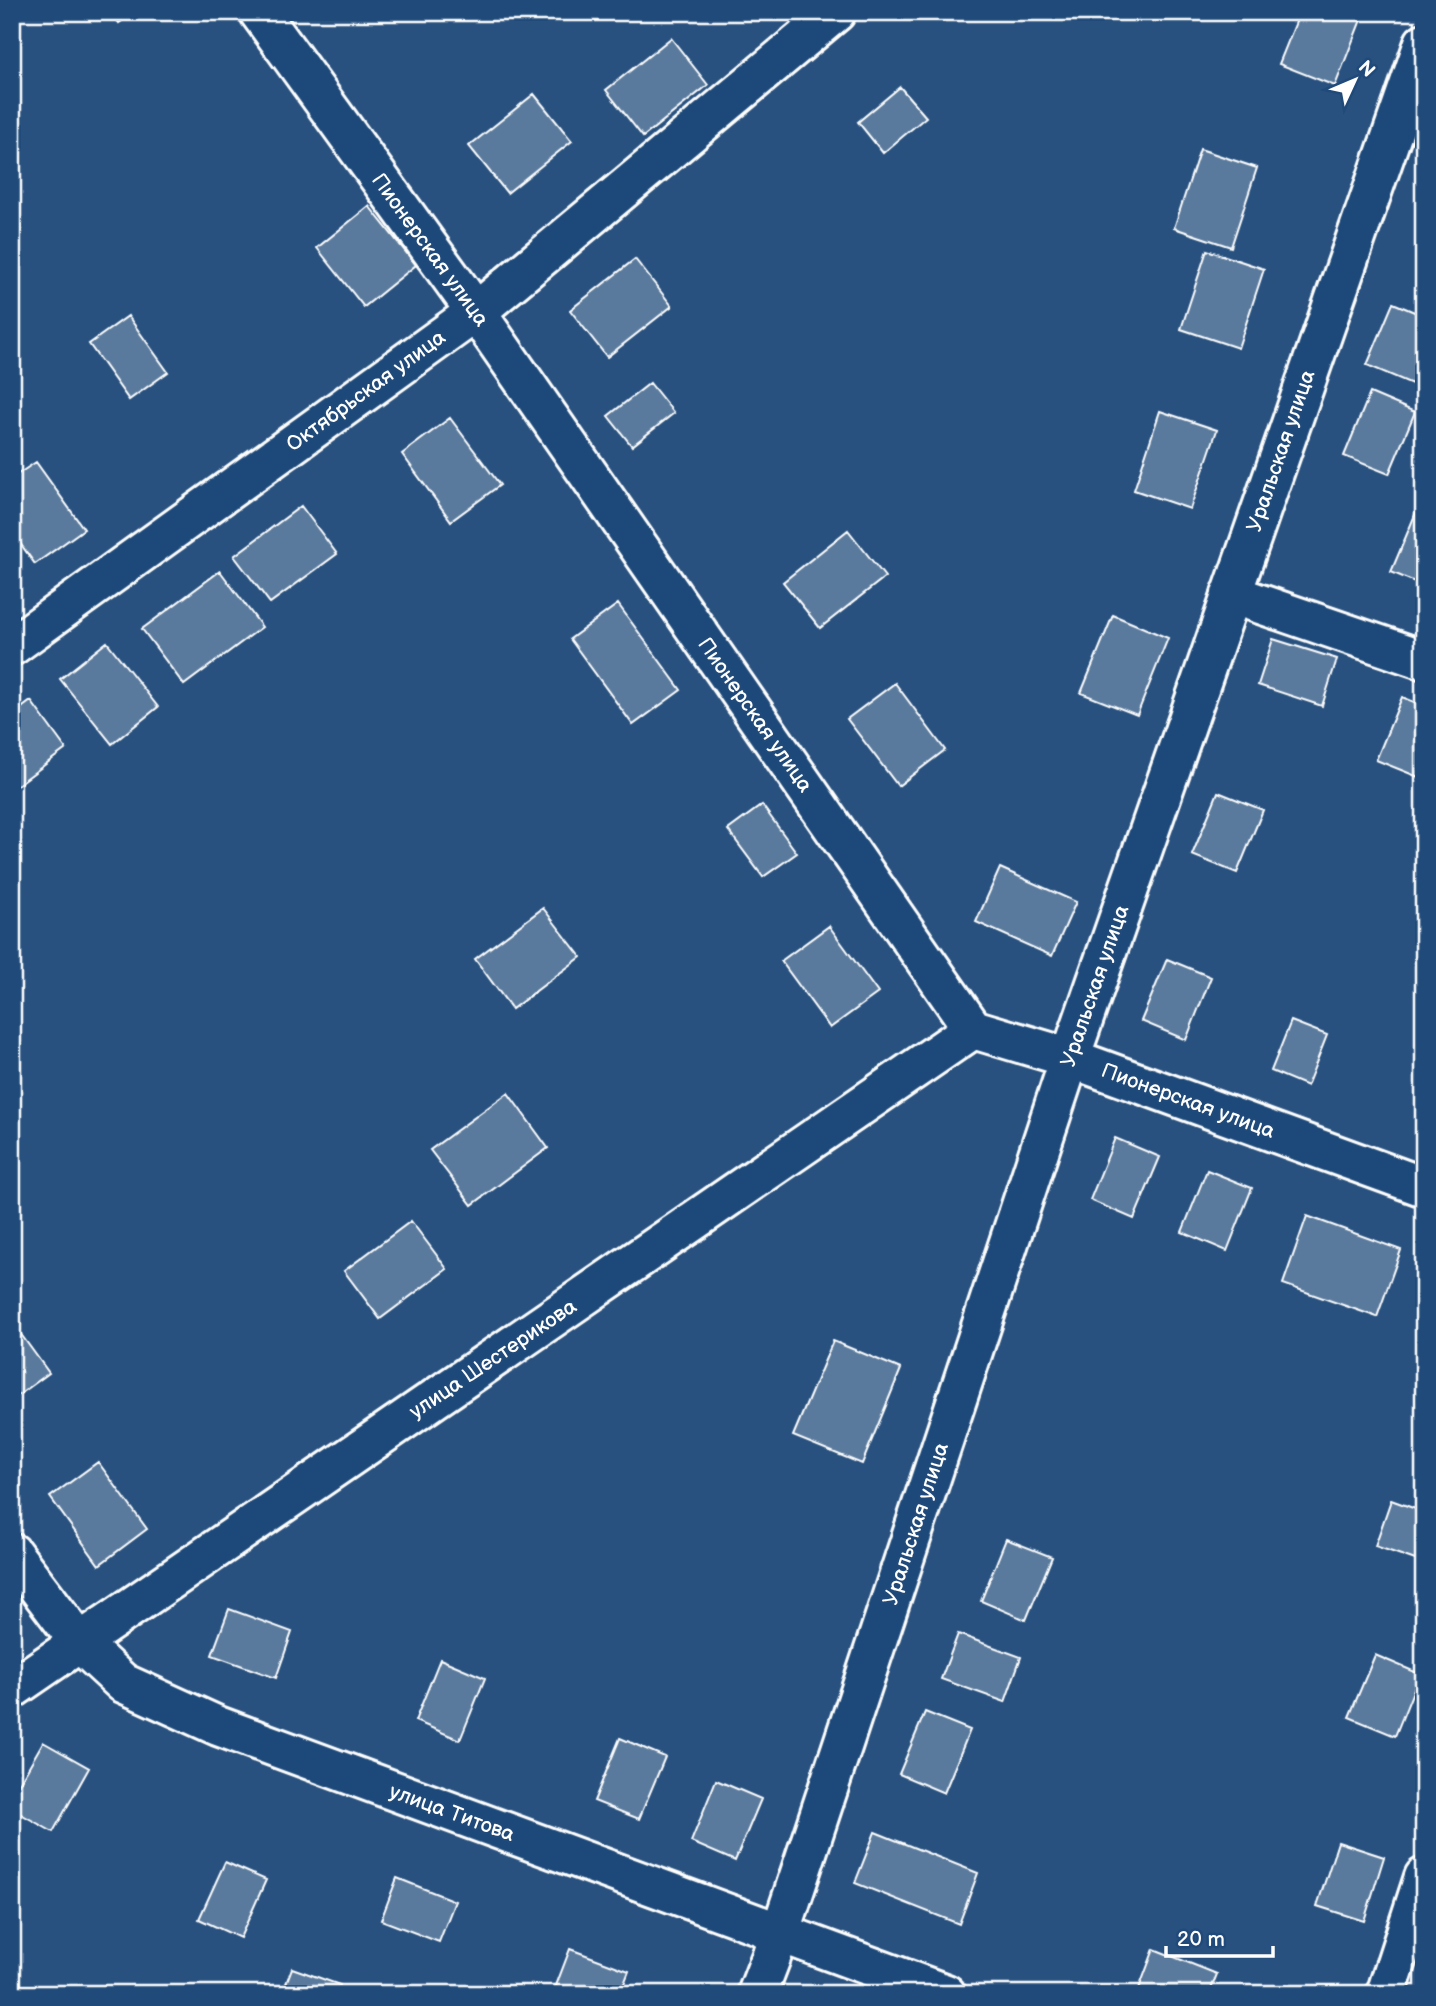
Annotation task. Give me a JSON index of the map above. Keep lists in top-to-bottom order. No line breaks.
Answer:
{"streets":{"street":["Пионерская улица","Октябрьская улица","Уральская улица","улица Шестерикова","улица Титова"]},"crossings":[["Пионерская улица","Октябрьская улица"],["Пионерская улица","Уральская улица"],["Пионерская улица","улица Шестерикова"],["Уральская улица","улица Титова"],["улица Шестерикова","улица Титова"]],"scale_bar":"20 m","north":"top right"}
